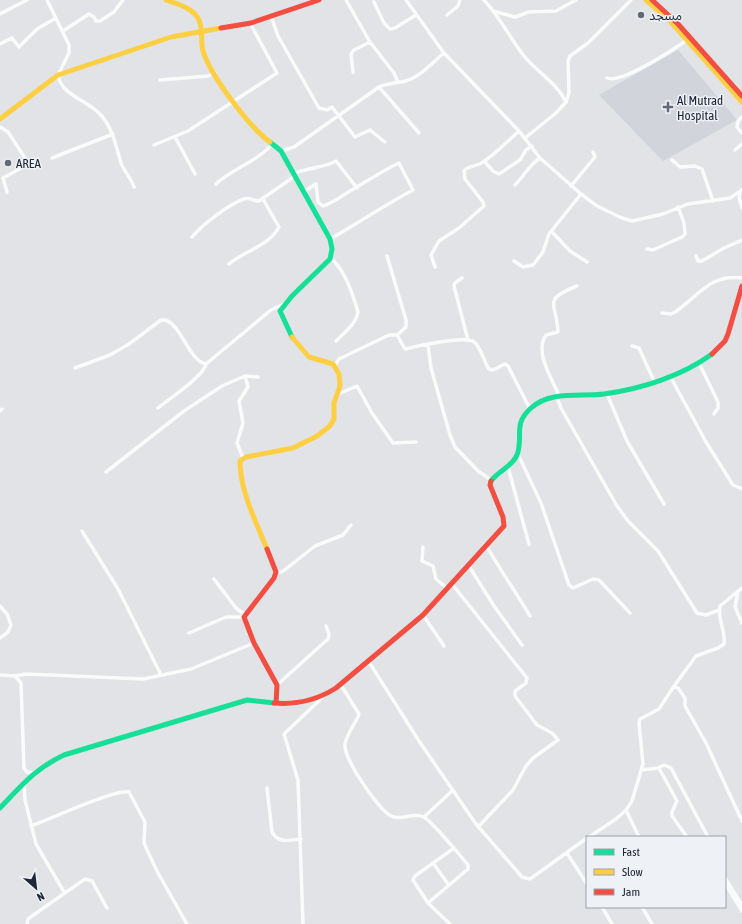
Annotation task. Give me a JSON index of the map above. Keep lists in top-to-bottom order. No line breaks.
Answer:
{"places":{"other":["مسجد","AREA"],"health":["Al Mutrad Hospital"]},"legend":["Fast","Slow","Jam"],"north":"bottom right"}
